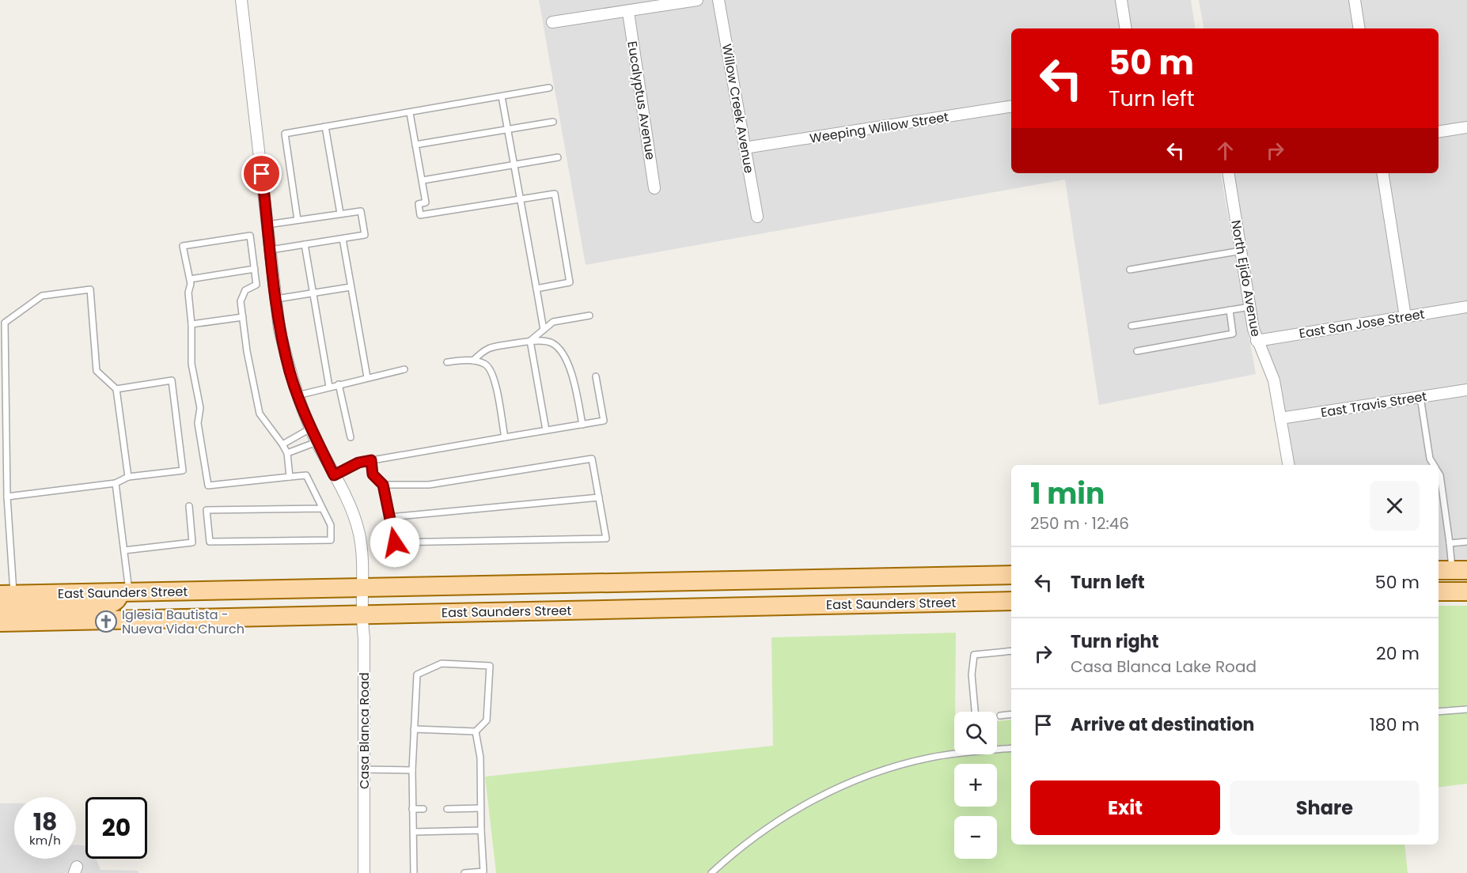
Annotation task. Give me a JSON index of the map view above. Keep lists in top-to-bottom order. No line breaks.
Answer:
{"streets":{"main road":["East Saunders Street"],"street":["Eucalyptus Avenue","Willow Creek Avenue","Weeping Willow Street","North Ejido Avenue","East San Jose Street","East Travis Street","Casa Blanca Road"]},"crossings":[["Willow Creek Avenue","Weeping Willow Street"],["North Ejido Avenue","East San Jose Street"],["North Ejido Avenue","East Travis Street"],["East Saunders Street","Casa Blanca Road"]],"places":{"church":["Iglesia Bautista - Nueva Vida Church"]},"page":{"turn":["50 m","Turn left"],"heading":["1 min","250 m · 12:46"],"list":[{"name":"Turn left","value":"50 m"},{"name":"Turn right","note":"Casa Blanca Lake Road","value":"20 m"},{"name":"Arrive at destination","value":"180 m"}],"map_buttons":["+","−"],"buttons":["Exit","Share"],"speed":"18 km/h","limit":"20"}}
